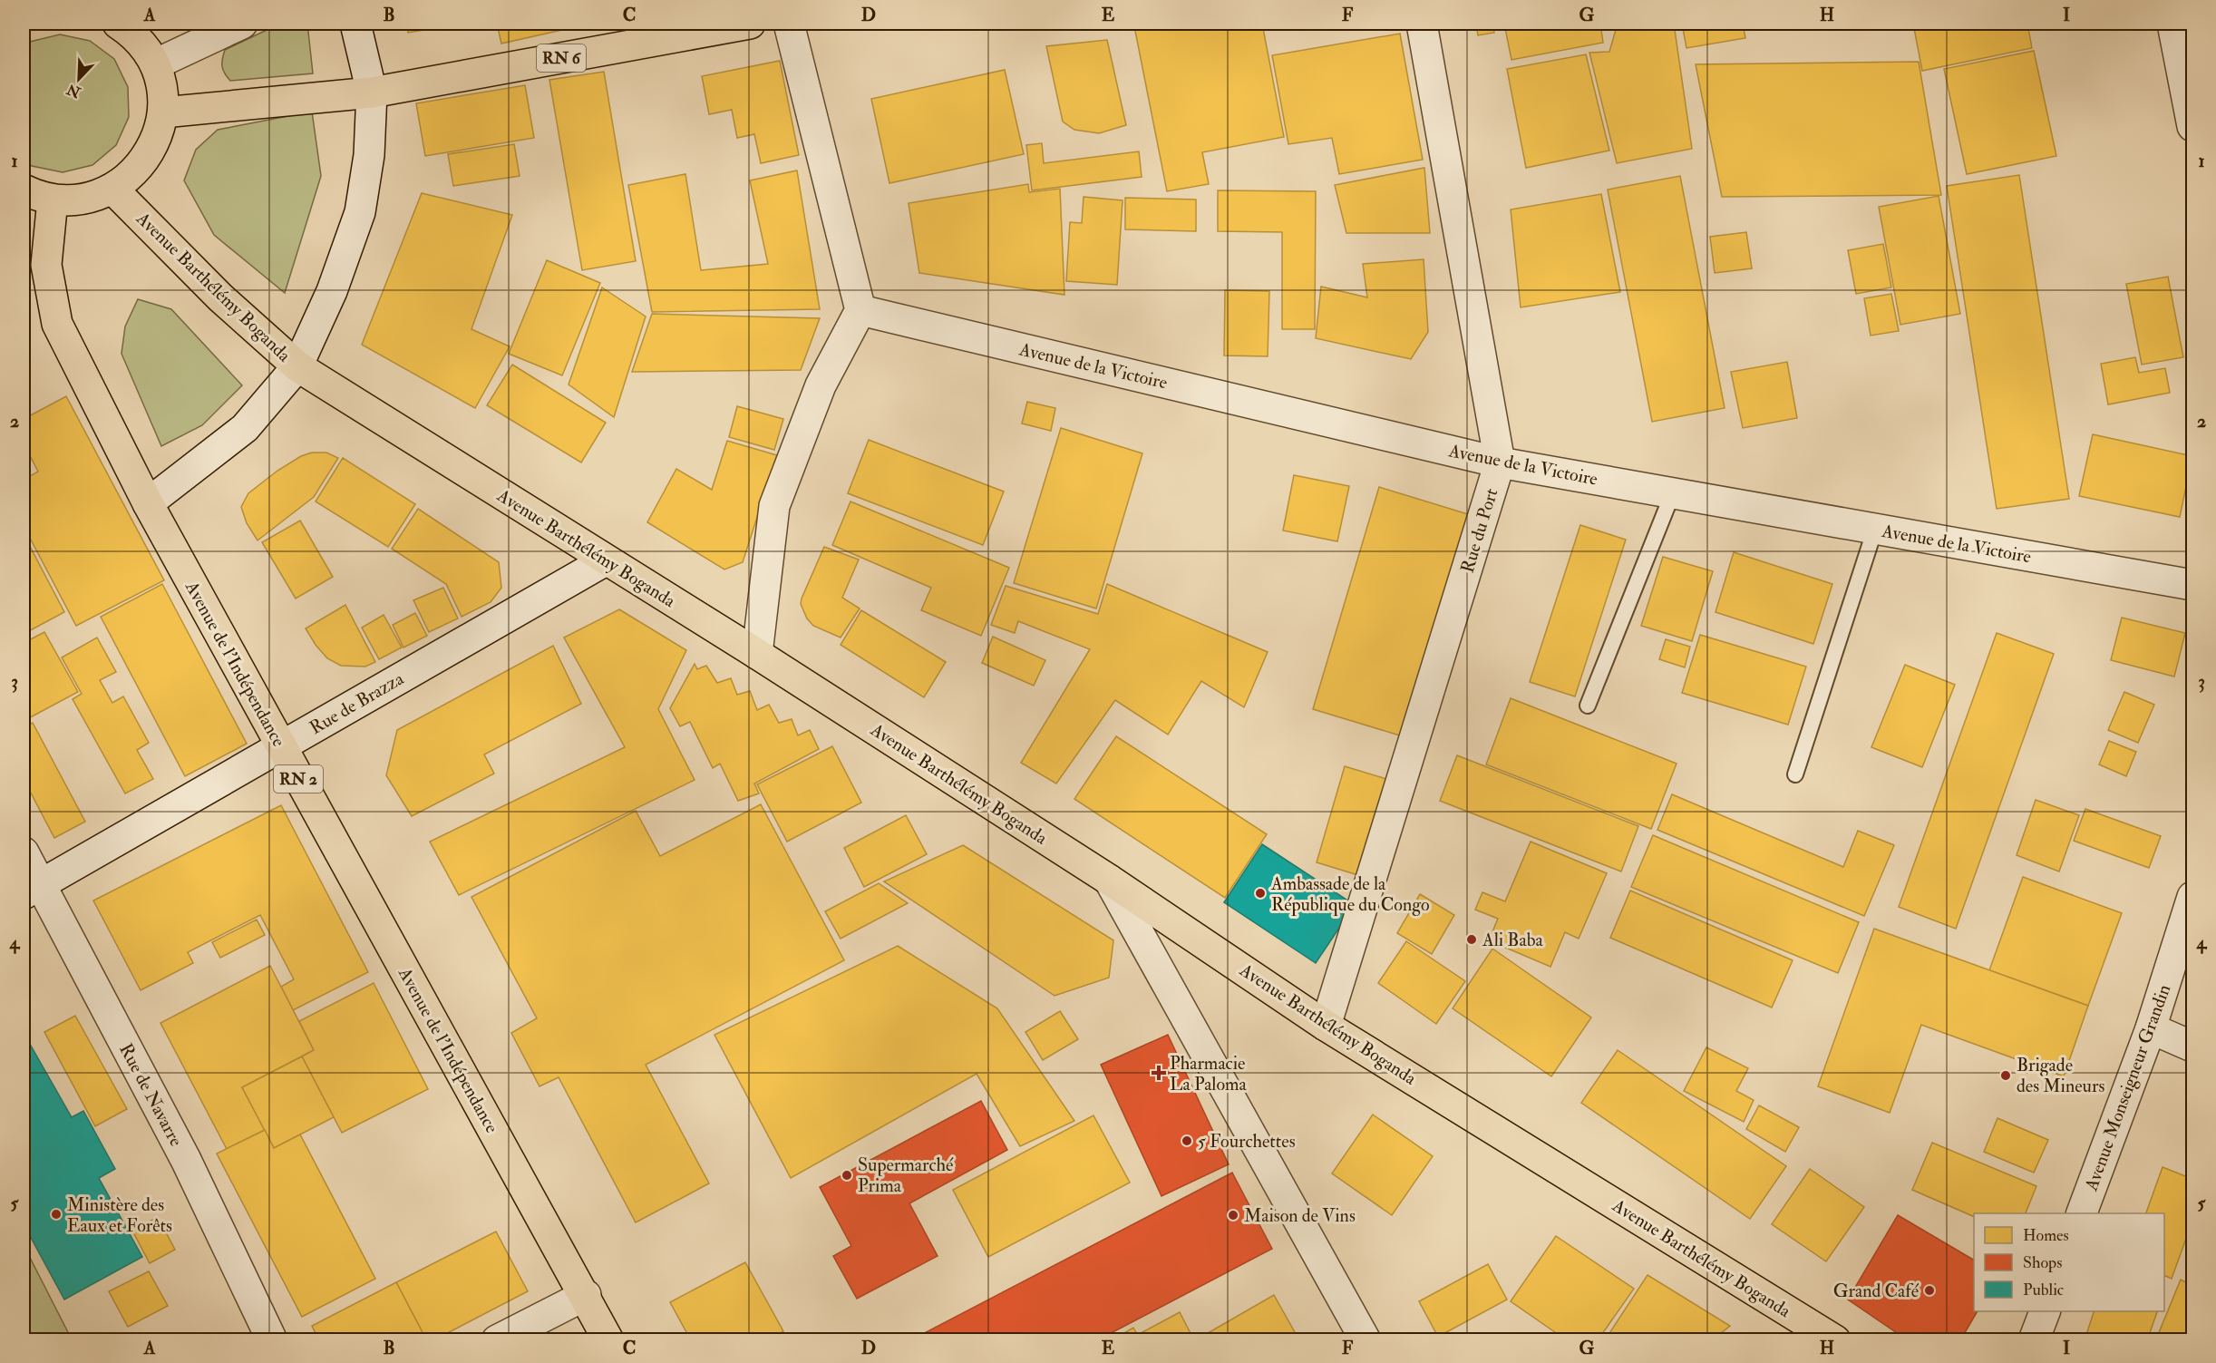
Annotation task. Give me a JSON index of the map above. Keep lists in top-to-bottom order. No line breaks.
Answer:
{"streets":{"main road":["RN 6","Avenue Barthélémy Boganda","Avenue de l'Indépendance","RN 2"],"street":["Avenue de la Victoire","Rue du Port","Rue de Brazza","Avenue Monseigneur Grandin","Rue de Navarre"]},"crossings":[["Avenue Barthélémy Boganda","Rue du Port"],["Avenue Barthélémy Boganda","Rue de Brazza"],["Avenue de la Victoire","Rue du Port"],["Avenue de l'Indépendance","Rue de Brazza"],["Rue de Brazza","Rue de Navarre"]],"places":{"other":["Ambassade de la République du Congo","Ali Baba","Brigade des Mineurs","5 Fourchettes","Supermarché Prima","Ministère des Eaux et Forêts","Maison de Vins","Grand Café"],"health":["Pharmacie La Paloma"]},"legend":["Homes","Shops","Public"],"north":"bottom left","grid":{"columns":["A","B","C","D","E","F","G","H","I"],"rows":["1","2","3","4","5"]}}
